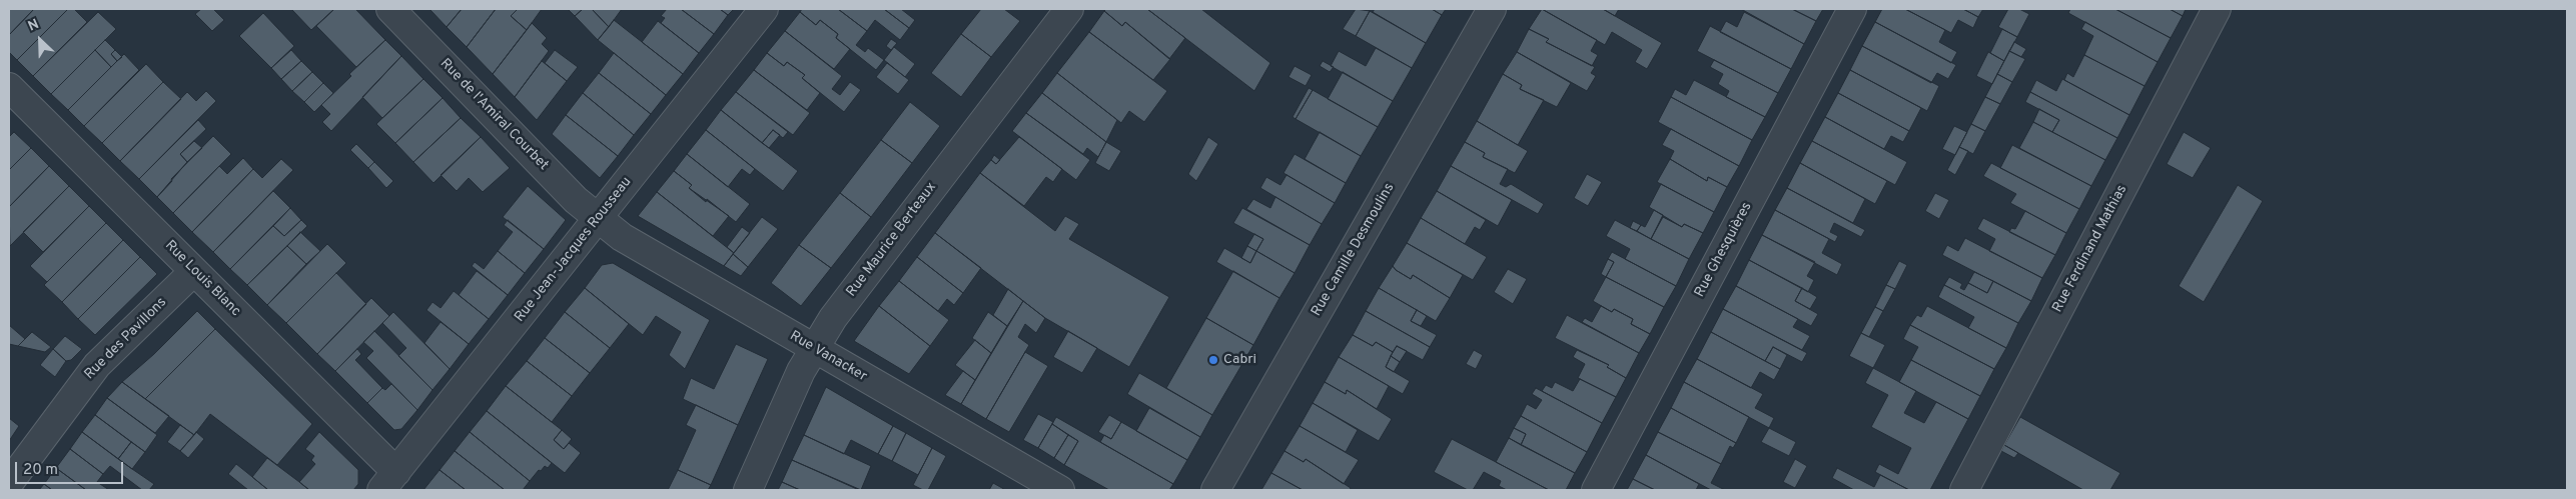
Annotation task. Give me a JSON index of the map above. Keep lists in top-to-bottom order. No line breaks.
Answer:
{"streets":{"street":["Rue de l'Amiral Courbet","Rue Maurice Berteaux","Rue Ferdinand Mathias","Rue Jean-Jacques Rousseau","Rue Camille Desmoulins","Rue Ghesquières","Rue Louis Blanc","Rue des Pavillons","Rue Vanacker"]},"crossings":[["Rue de l'Amiral Courbet","Rue Jean-Jacques Rousseau"],["Rue de l'Amiral Courbet","Rue Vanacker"],["Rue Maurice Berteaux","Rue Vanacker"],["Rue Jean-Jacques Rousseau","Rue Louis Blanc"],["Rue Jean-Jacques Rousseau","Rue Vanacker"],["Rue Louis Blanc","Rue des Pavillons"]],"places":["Cabri"],"scale_bar":"20 m","north":"top left"}
